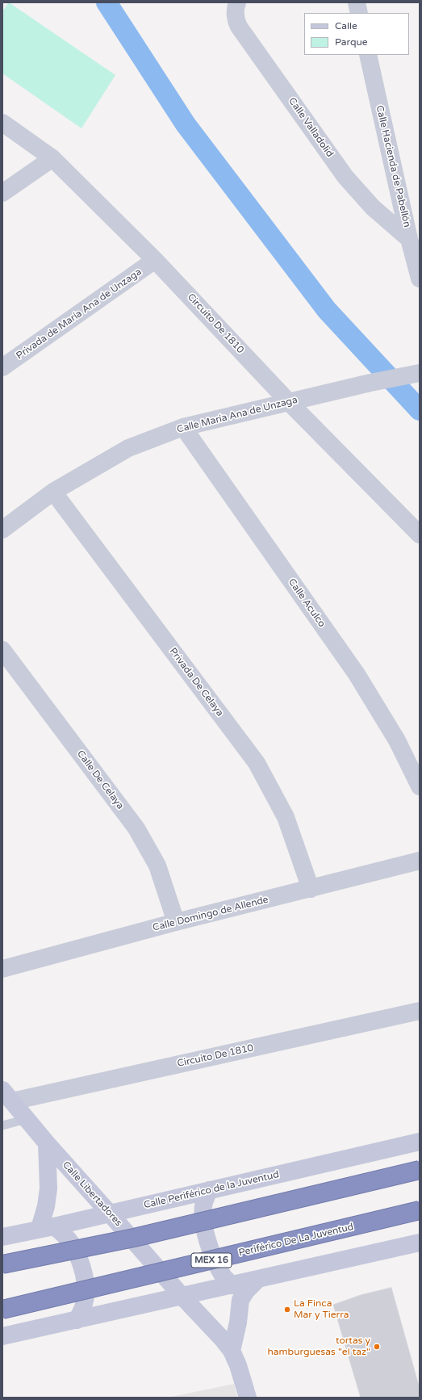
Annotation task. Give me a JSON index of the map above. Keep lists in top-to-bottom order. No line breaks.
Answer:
{"streets":{"highway":["Periférico De La Juventud","MEX 16"],"main road":["Calle Periférico de la Juventud","Calle Libertadores"],"street":["Calle Valladolid","Calle Hacienda de Pabellón","Privada de María Ana de Unzaga","Circuito De 1810","Calle María Ana de Unzaga","Calle Aculco","Privada De Celaya","Calle De Celaya","Calle Domingo de Allende"]},"crossings":[["Calle Valladolid","Calle Hacienda de Pabellón"],["Privada de María Ana de Unzaga","Circuito De 1810"],["Circuito De 1810","Calle María Ana de Unzaga"],["Circuito De 1810","Calle Libertadores"],["Calle María Ana de Unzaga","Calle Aculco"],["Calle María Ana de Unzaga","Privada De Celaya"],["Privada De Celaya","Calle Domingo de Allende"],["Calle De Celaya","Calle Domingo de Allende"],["Calle Periférico de la Juventud","Calle Libertadores"]],"places":["La Finca Mar y Tierra","tortas y hamburguesas \"el taz\""],"legend":["Calle","Parque"]}
